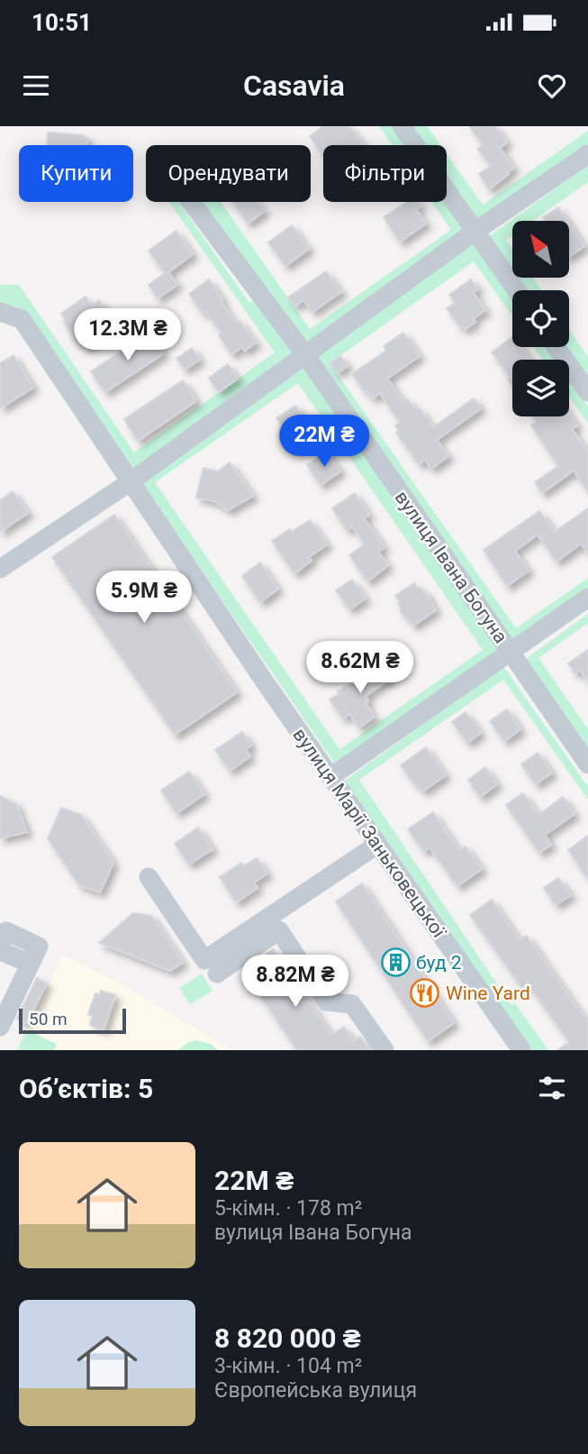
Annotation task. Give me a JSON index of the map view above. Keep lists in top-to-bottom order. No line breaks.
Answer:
{"streets":{"street":["вулиця Івана Богуна","вулиця Марії Заньковецької"]},"places":{"building":["буд 2"],"restaurant":["Wine Yard"]},"scale_bar":"50 m","north":"top left","page":{"status":"10:51","header":"Casavia","chip":["Купити","Орендувати","Фільтри"],"price":["12.3M ₴","22M ₴","5.9M ₴","8.62M ₴","8.82M ₴"],"scale":"50 m","heading":"Об’єктів: 5","list":[{"name":"22M ₴","note":"5-кімн. · 178 m² · вулиця Івана Богуна"},{"name":"8 820 000 ₴","note":"3-кімн. · 104 m² · Європейська вулиця"}]}}
